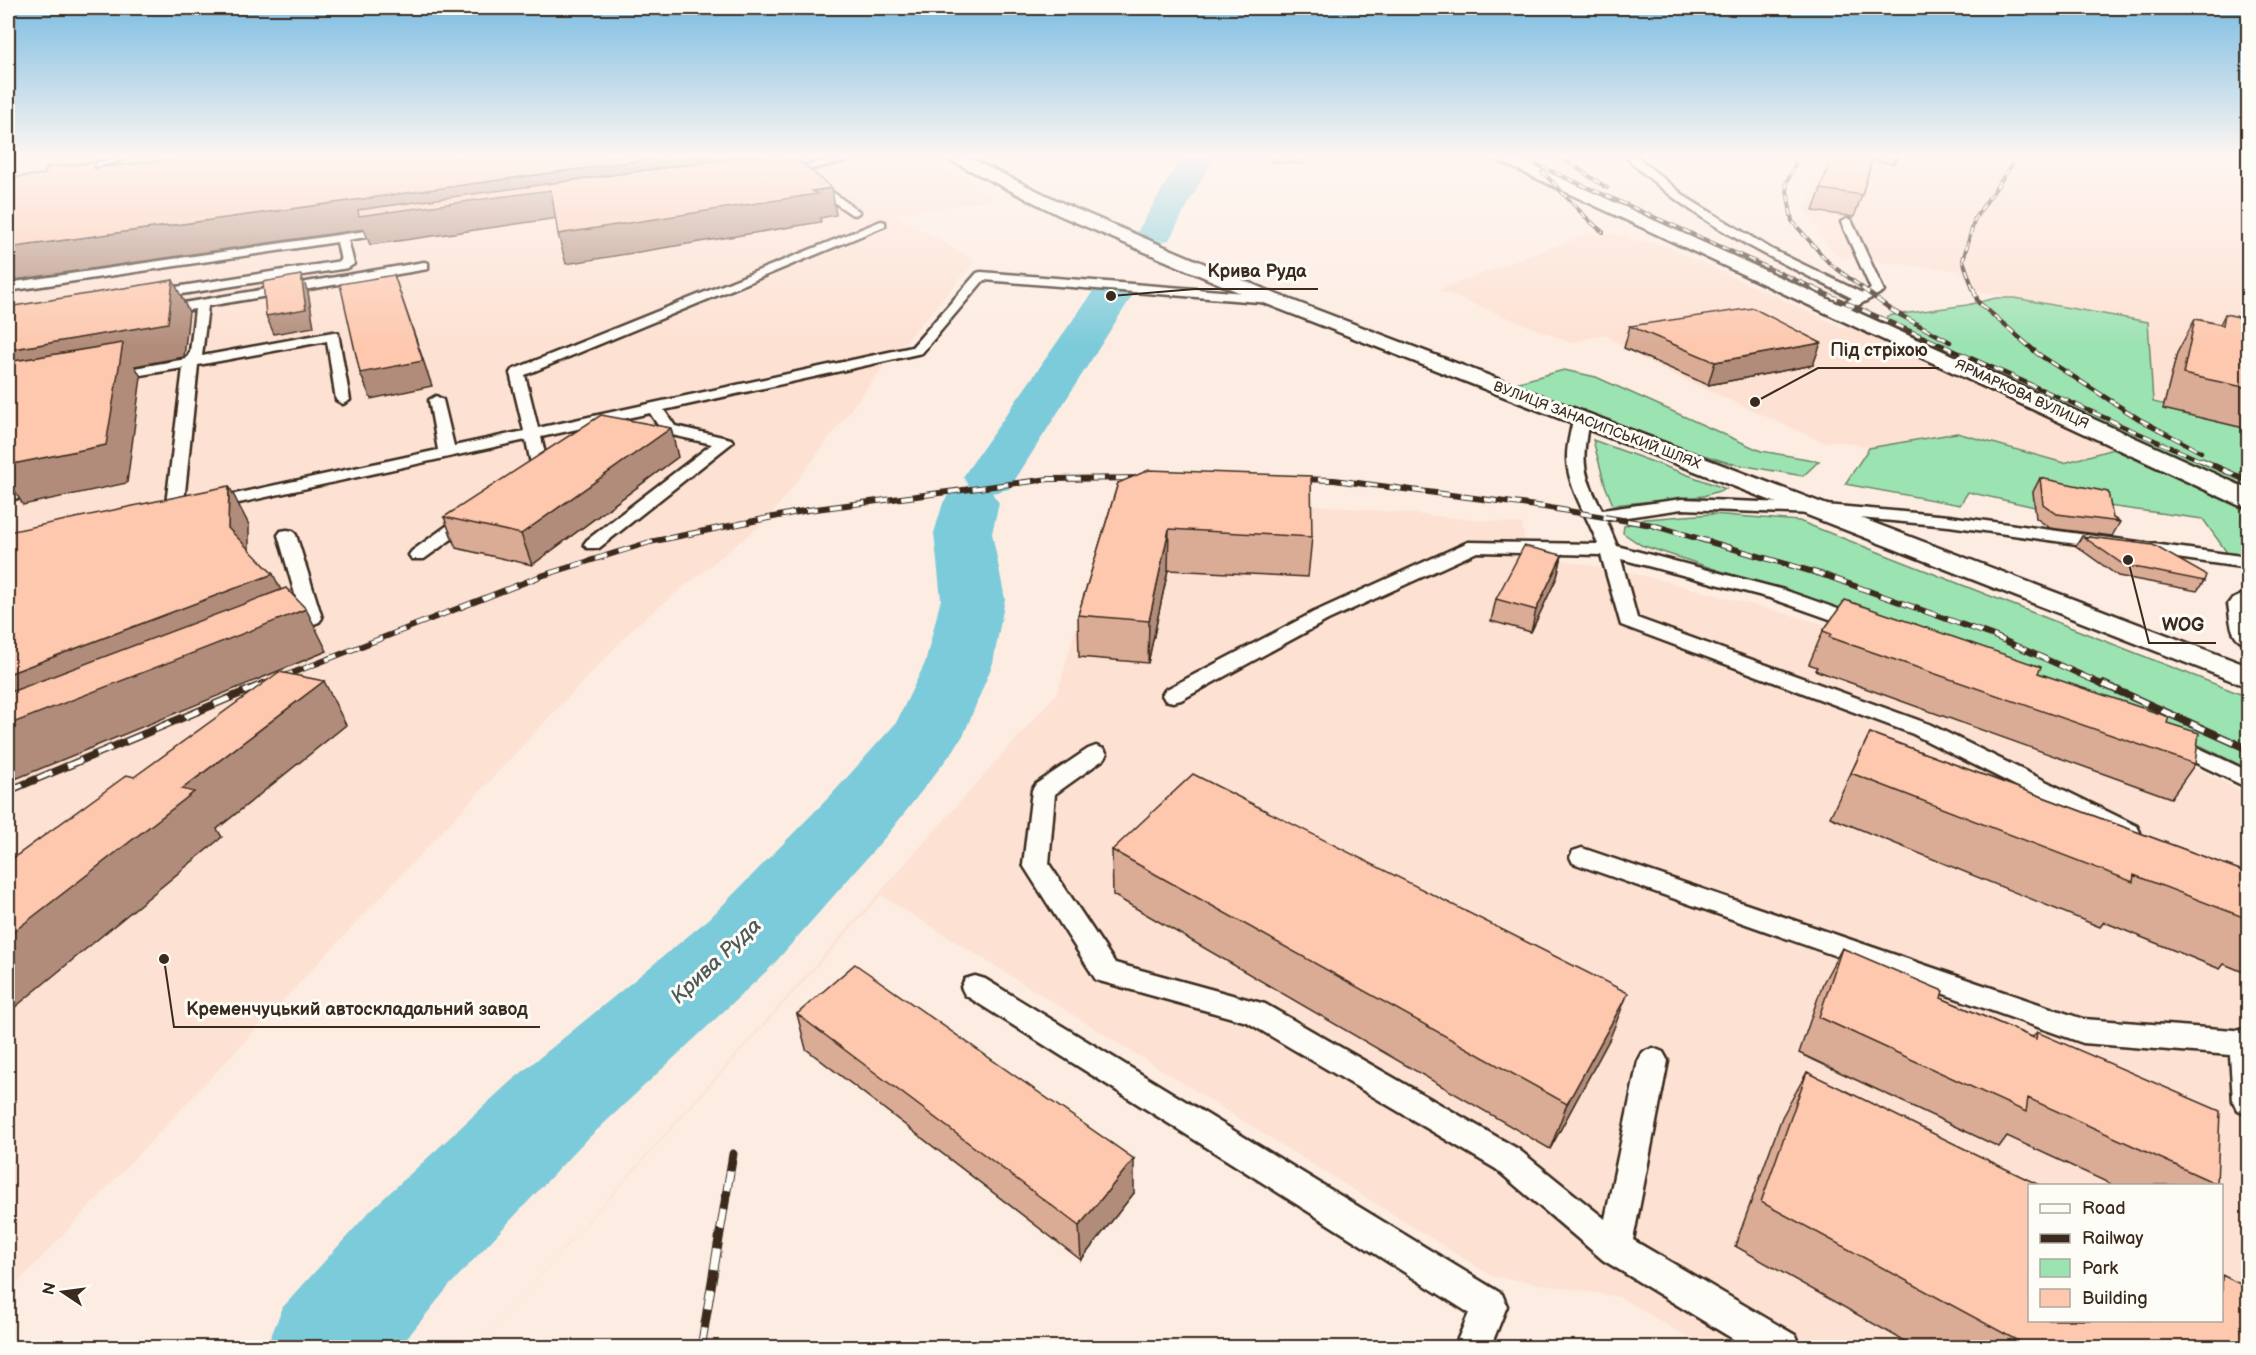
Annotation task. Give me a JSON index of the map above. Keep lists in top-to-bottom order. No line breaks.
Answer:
{"streets":{"main road":["ЯРМАРКОВА ВУЛИЦЯ","ВУЛИЦЯ ЗАНАСИПСЬКИЙ ШЛЯХ"]},"water":["Крива Руда"],"places":["Крива Руда","Під стріхою","WOG","Кременчуцький автоскладальний завод"],"legend":["Road","Railway","Park","Building"],"north":"left"}
